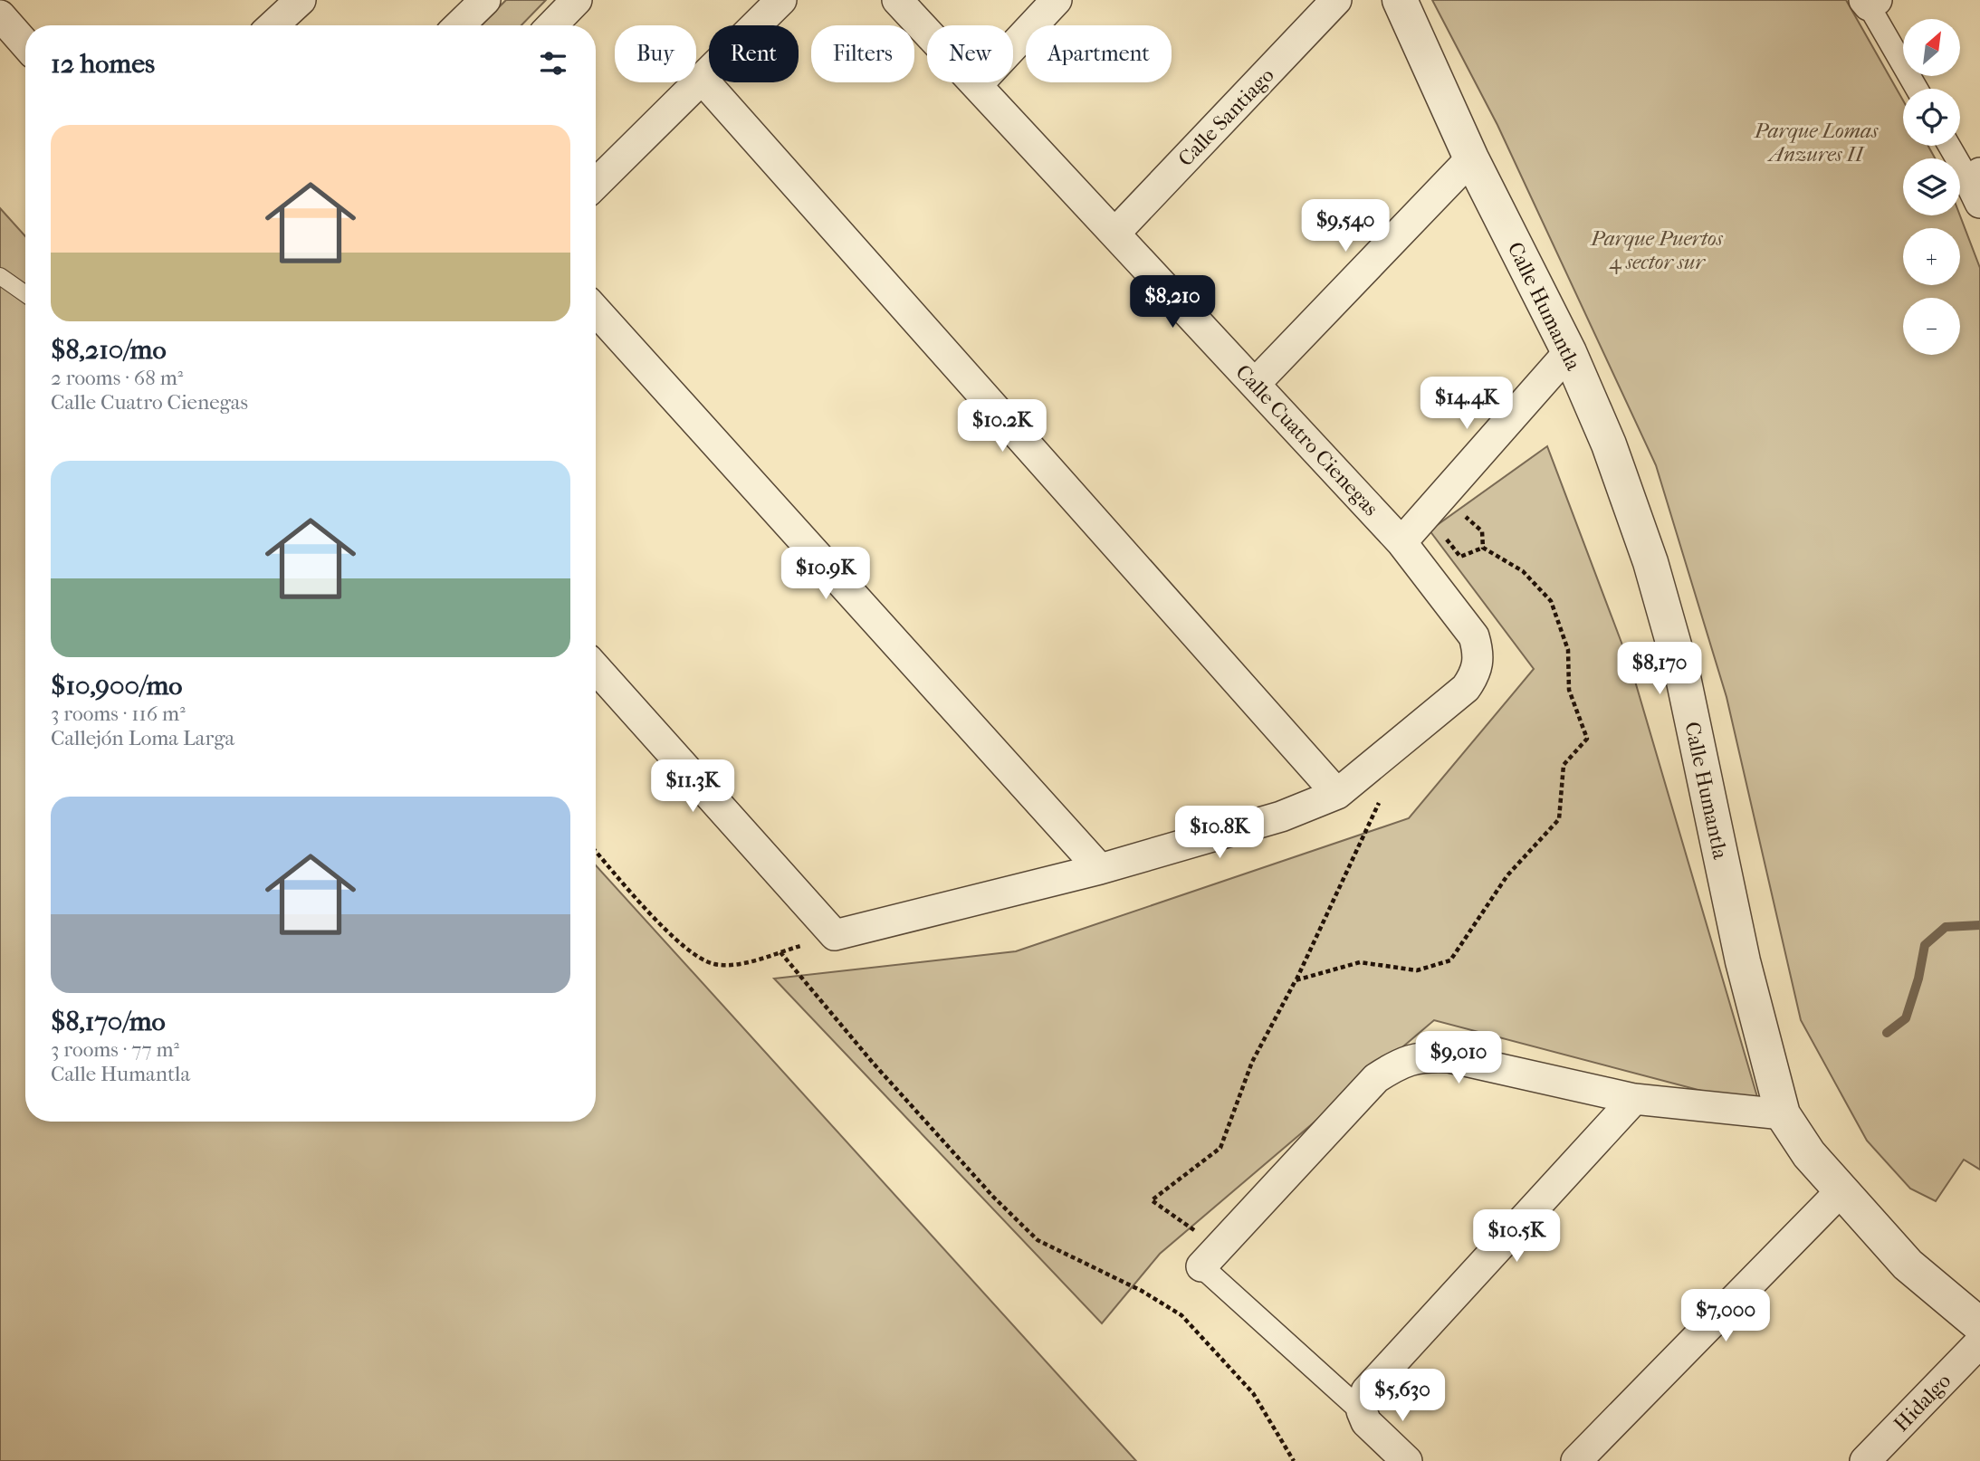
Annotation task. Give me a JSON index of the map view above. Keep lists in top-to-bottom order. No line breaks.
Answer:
{"streets":{"street":["Calle Santiago","Calle Humantla","Calle Cuatro Cienegas","Hidalgo"]},"crossings":[["Calle Santiago","Calle Cuatro Cienegas"]],"parks":["Parque Lomas Anzures II","Parque Puertos 4 sector sur"],"north":"top right","page":{"map_buttons":["+","−"],"chip":["Buy","Rent","Filters","New","Apartment"],"heading":"12 homes","list":[{"name":"$8,210/mo","note":"2 rooms · 68 m² · Calle Cuatro Cienegas"},{"name":"$10,900/mo","note":"3 rooms · 116 m² · Callejón Loma Larga"},{"name":"$8,170/mo","note":"3 rooms · 77 m² · Calle Humantla"}],"price":["$9,540","$8,210","$14.4K","$10.2K","$10.9K","$8,170","$11.3K","$10.8K","$9,010","$10.5K","$7,000","$5,630"]}}
